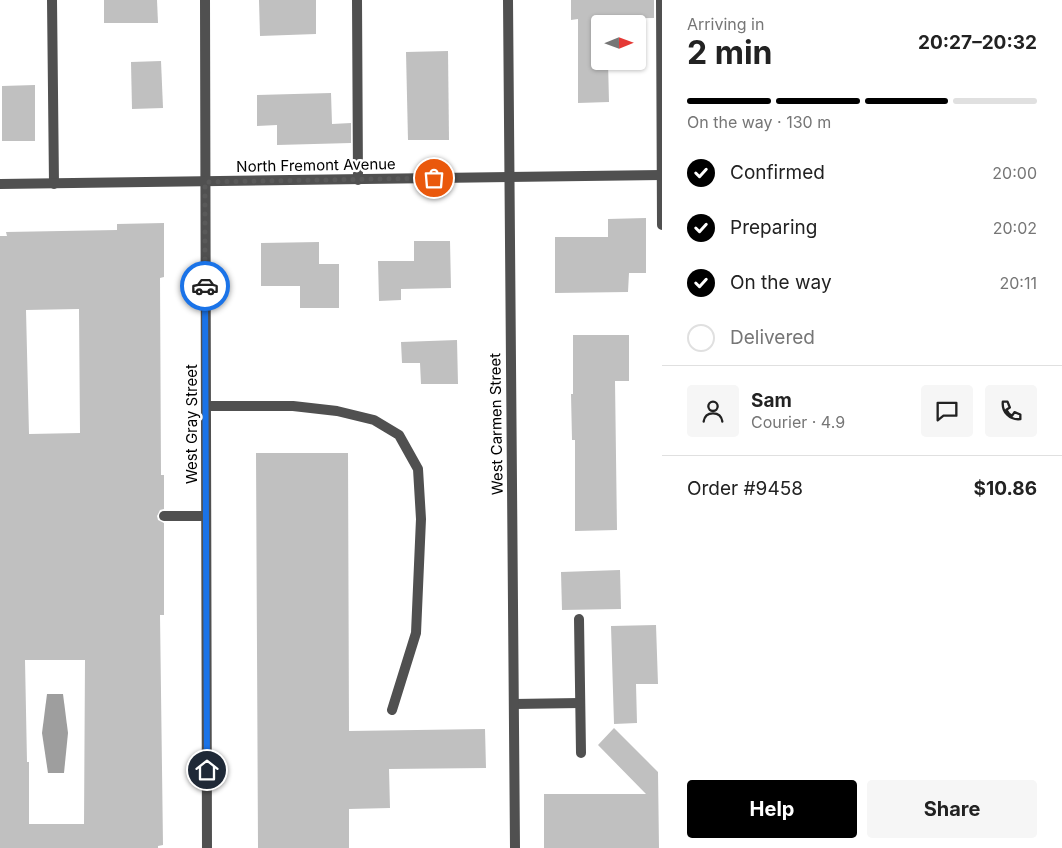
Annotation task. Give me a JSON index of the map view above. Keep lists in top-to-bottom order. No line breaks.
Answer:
{"streets":{"street":["North Fremont Avenue","West Gray Street","West Carmen Street"]},"crossings":[["North Fremont Avenue","West Gray Street"],["North Fremont Avenue","West Carmen Street"]],"north":"right","page":{"heading":["2 min","Arriving in","20:27–20:32"],"panel":["Sam","Courier · 4.9","Order #9458","$10.86"],"bar":"On the way · 130 m","list":[["Confirmed","20:00"],["Preparing","20:02"],["On the way","20:11"],"Delivered"],"buttons":["Help","Share"]}}
